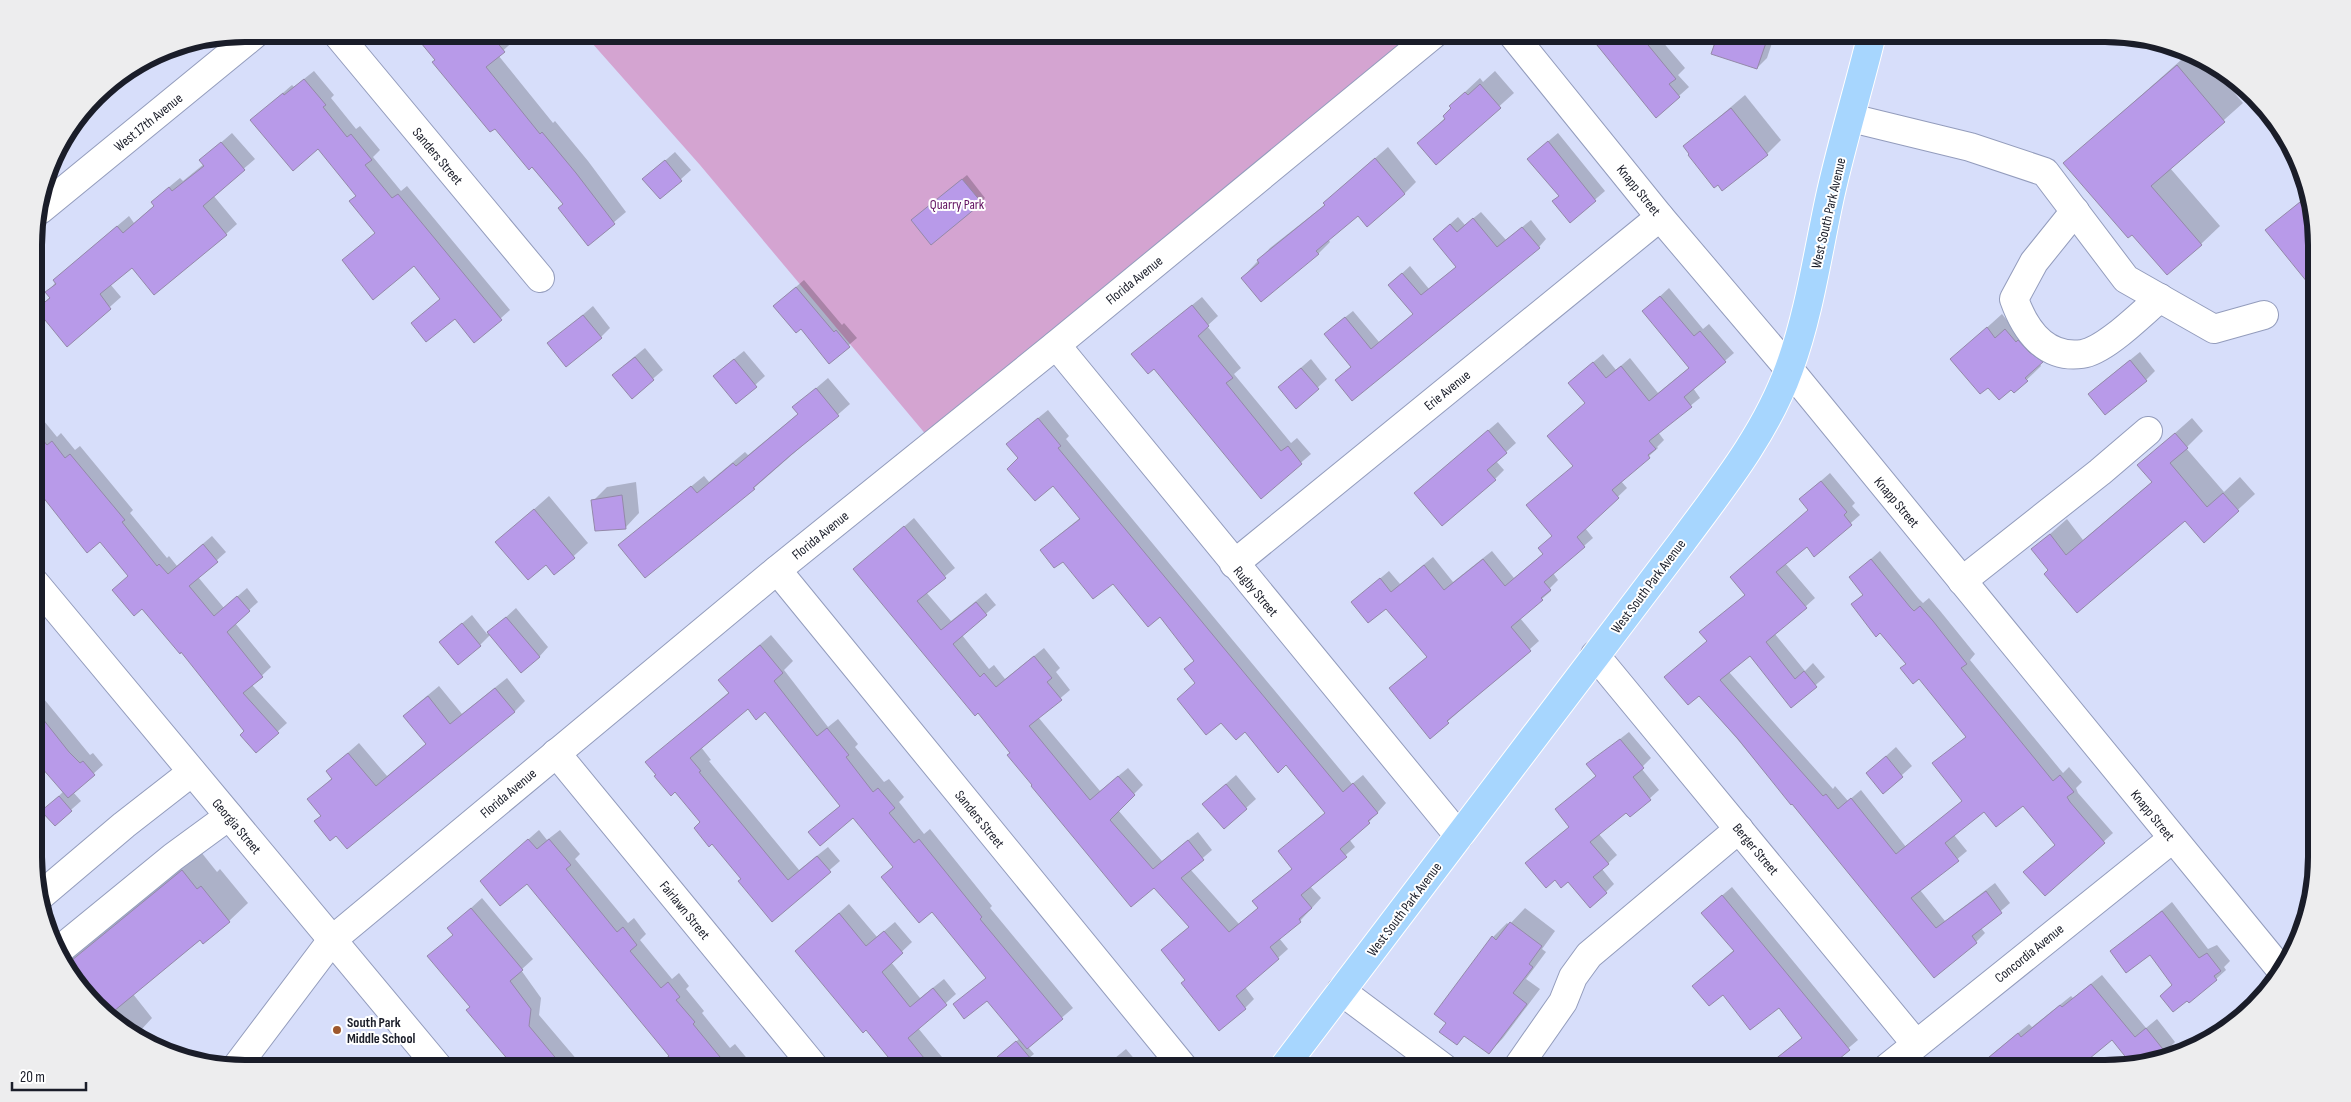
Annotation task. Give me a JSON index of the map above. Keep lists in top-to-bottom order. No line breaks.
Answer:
{"streets":{"main road":["West South Park Avenue"],"street":["West 17th Avenue","Sanders Street","Knapp Street","Florida Avenue","Erie Avenue","Rugby Street","Georgia Street","Berger Street","Fairlawn Street","Concordia Avenue"]},"crossings":[["Sanders Street","Florida Avenue"],["Knapp Street","West South Park Avenue"],["Knapp Street","Erie Avenue"],["Knapp Street","Concordia Avenue"],["West South Park Avenue","Rugby Street"],["West South Park Avenue","Berger Street"],["Florida Avenue","Rugby Street"],["Florida Avenue","Georgia Street"],["Florida Avenue","Fairlawn Street"],["Erie Avenue","Rugby Street"],["Berger Street","Concordia Avenue"]],"parks":["Quarry Park"],"places":["South Park Middle School"],"scale_bar":"20 m"}
